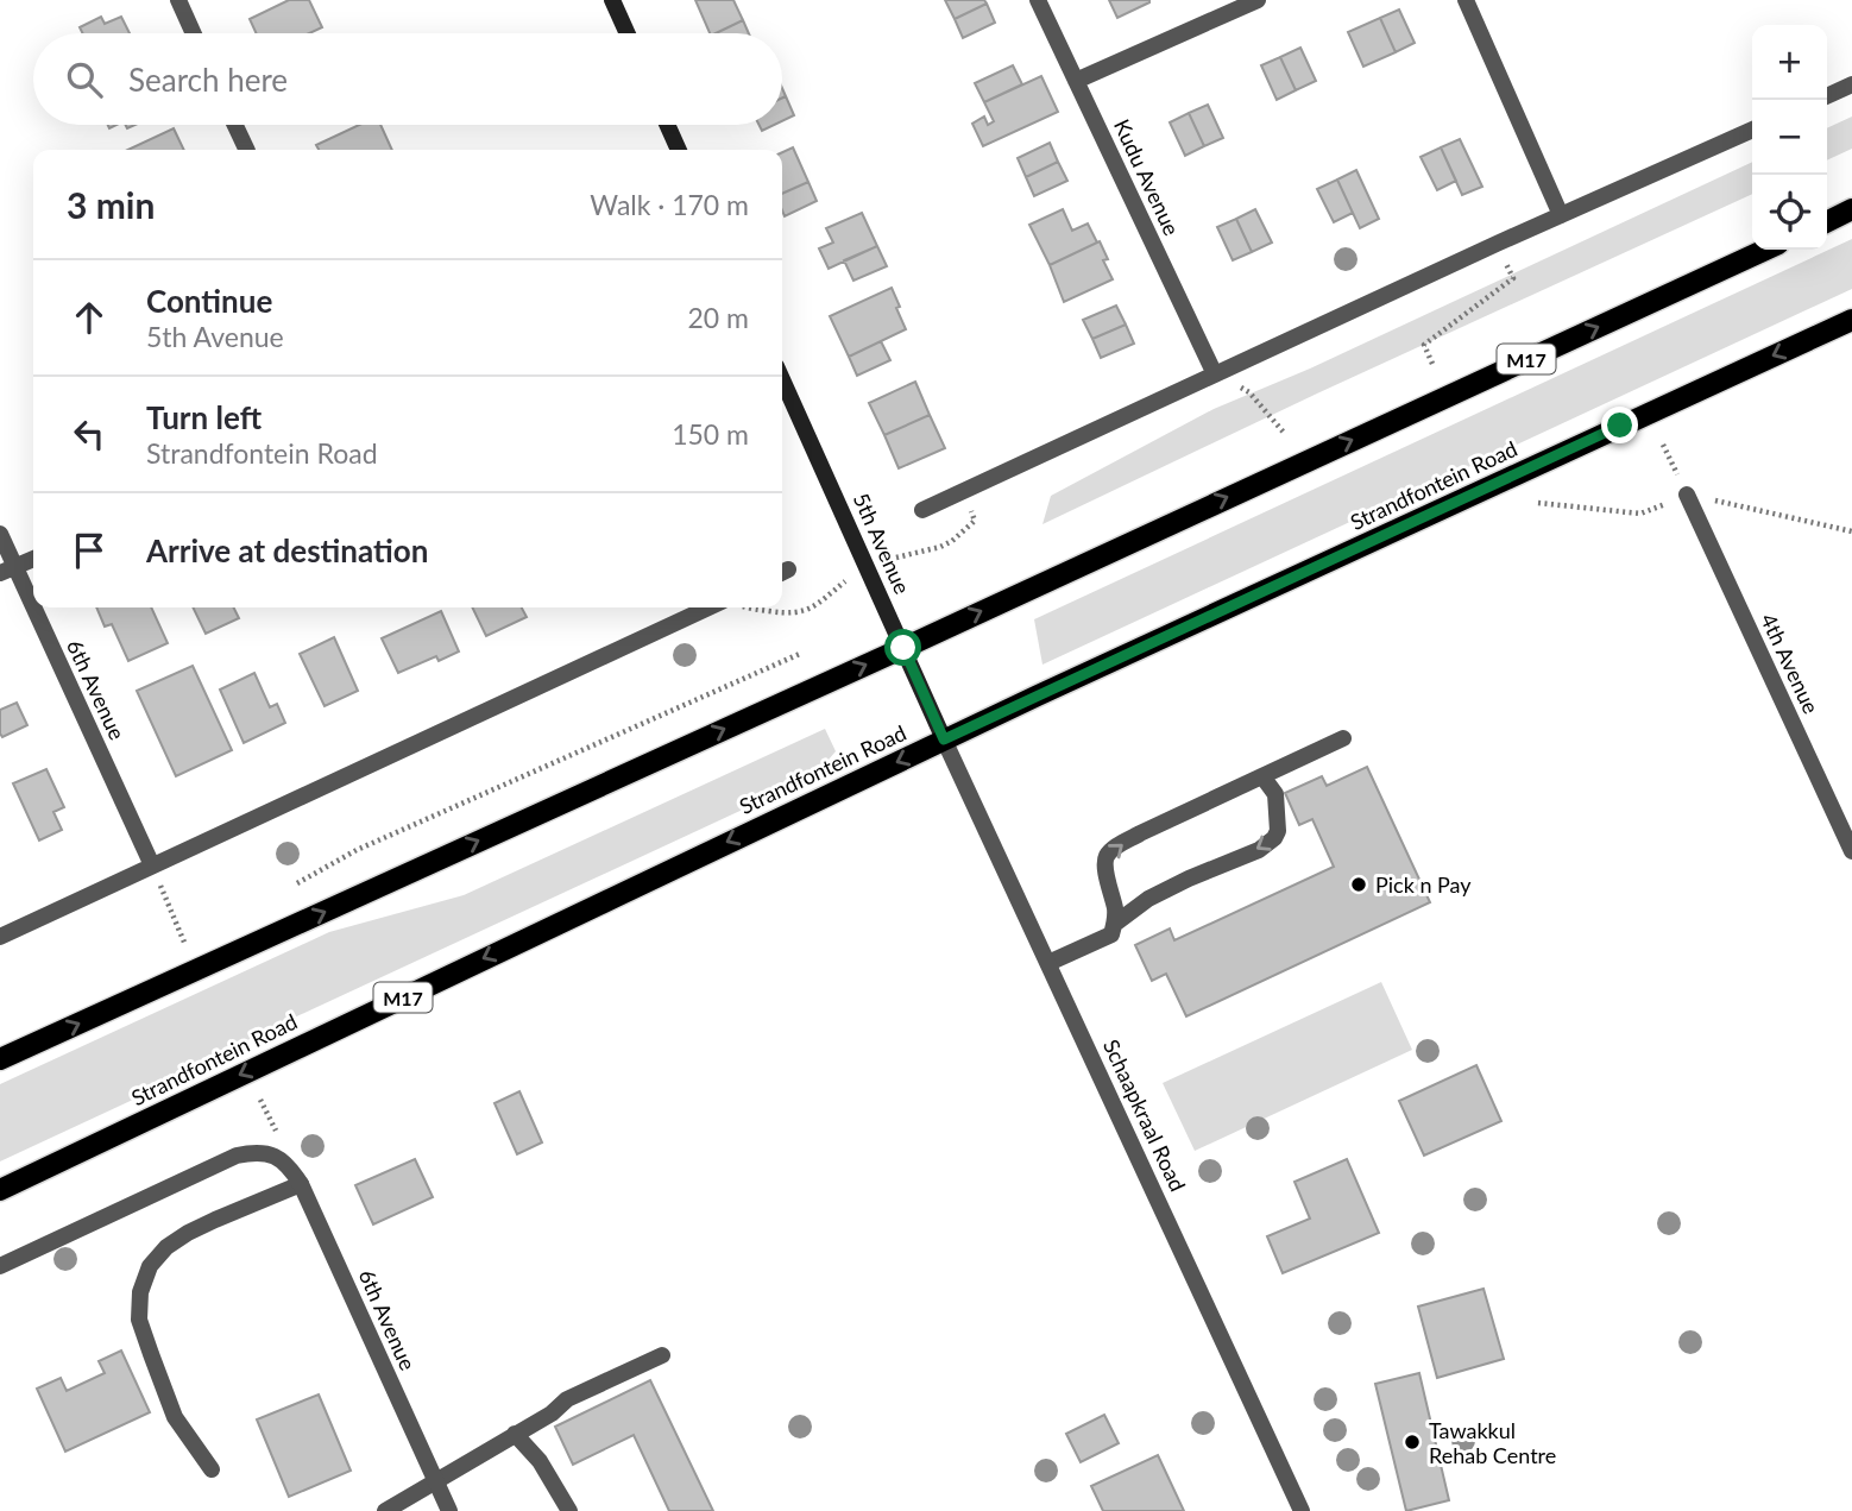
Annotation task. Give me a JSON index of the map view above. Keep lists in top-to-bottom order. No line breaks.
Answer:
{"streets":{"main road":["M17","Strandfontein Road","5th Avenue"],"street":["Kudu Avenue","4th Avenue","6th Avenue","Schaapkraal Road"]},"crossings":[["M17","5th Avenue"],["Strandfontein Road","5th Avenue"],["Strandfontein Road","Schaapkraal Road"],["5th Avenue","Schaapkraal Road"]],"places":["Pick n Pay","Tawakkul Rehab Centre"],"page":{"map_buttons":["+","−"],"search":"Search here","heading":["3 min","Walk · 170 m"],"list":[["Continue","5th Avenue","20 m"],["Turn left","Strandfontein Road","150 m"],"Arrive at destination"]}}
